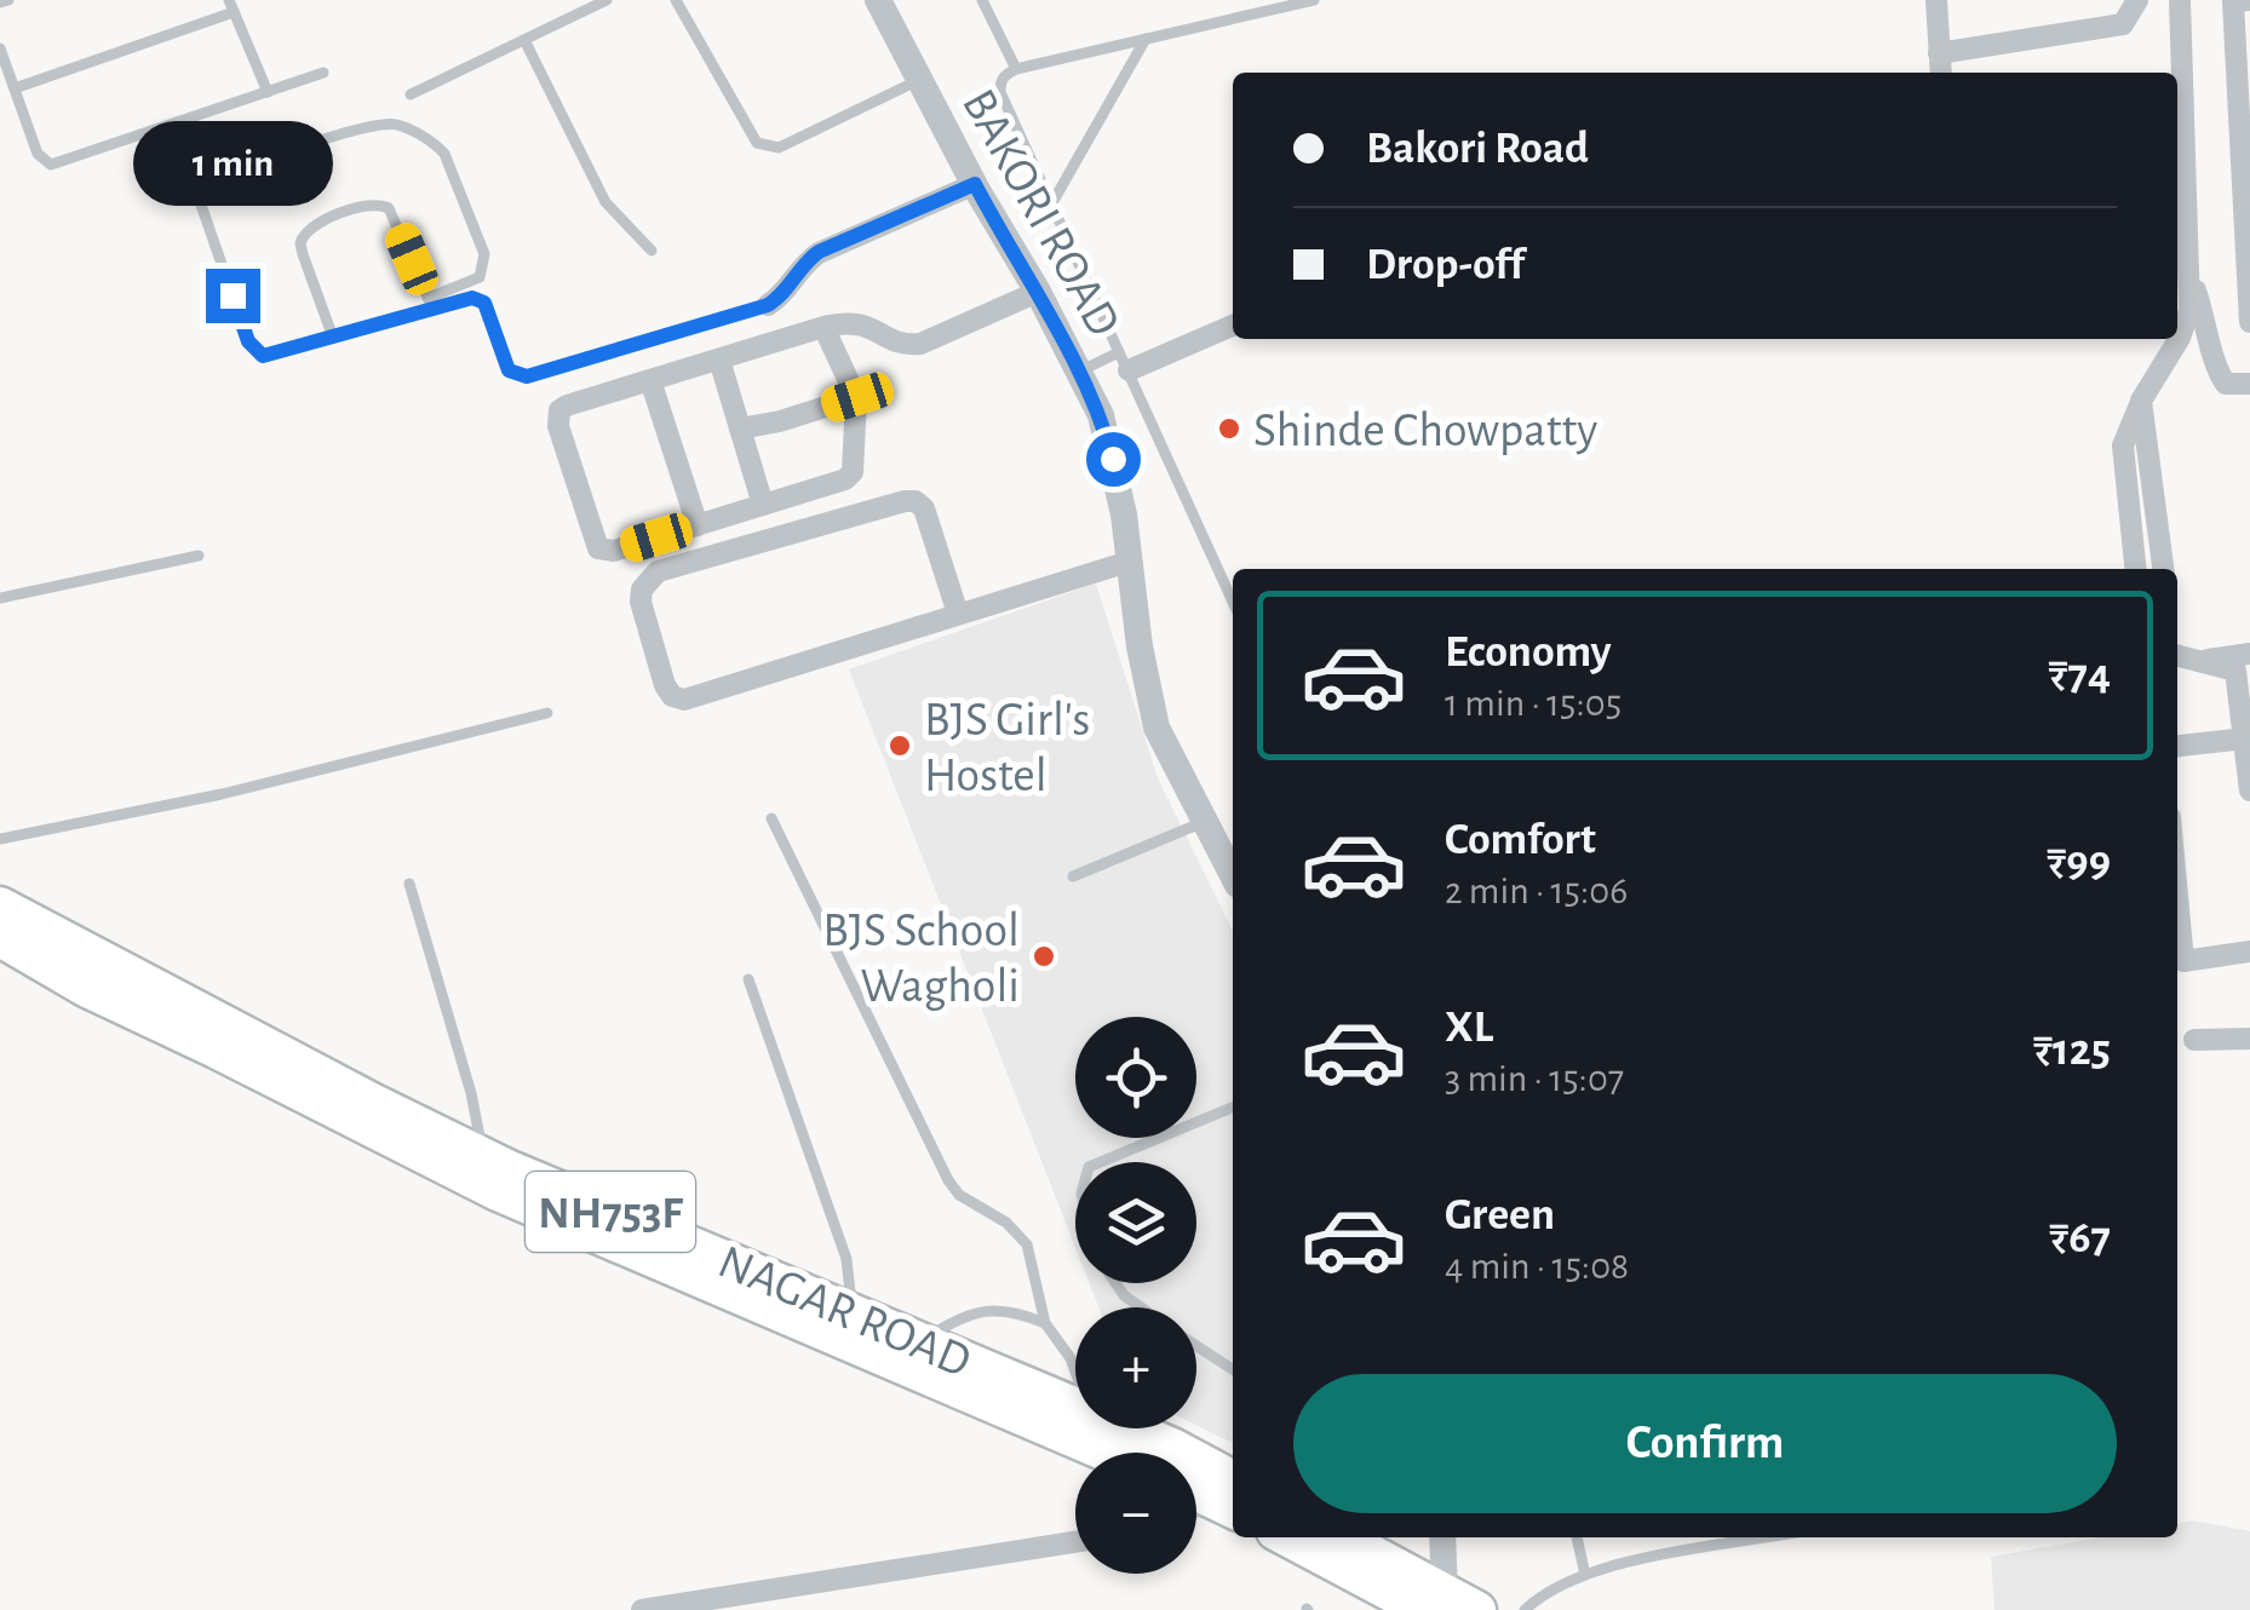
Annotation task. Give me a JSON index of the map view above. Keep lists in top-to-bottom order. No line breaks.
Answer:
{"streets":{"highway":["NH753F","NAGAR ROAD"],"street":["BAKORI ROAD"]},"places":["Shinde Chowpatty","BJS Girl's Hostel","BJS School Wagholi"],"page":{"banner":["Bakori Road","Drop-off"],"bubble":"1 min","list":[{"name":"Economy","note":"1 min · 15:05","value":"₹74"},{"name":"Comfort","note":"2 min · 15:06","value":"₹99"},{"name":"XL","note":"3 min · 15:07","value":"₹125"},{"name":"Green","note":"4 min · 15:08","value":"₹67"}],"map_buttons":["+","−"],"buttons":"Confirm"}}
